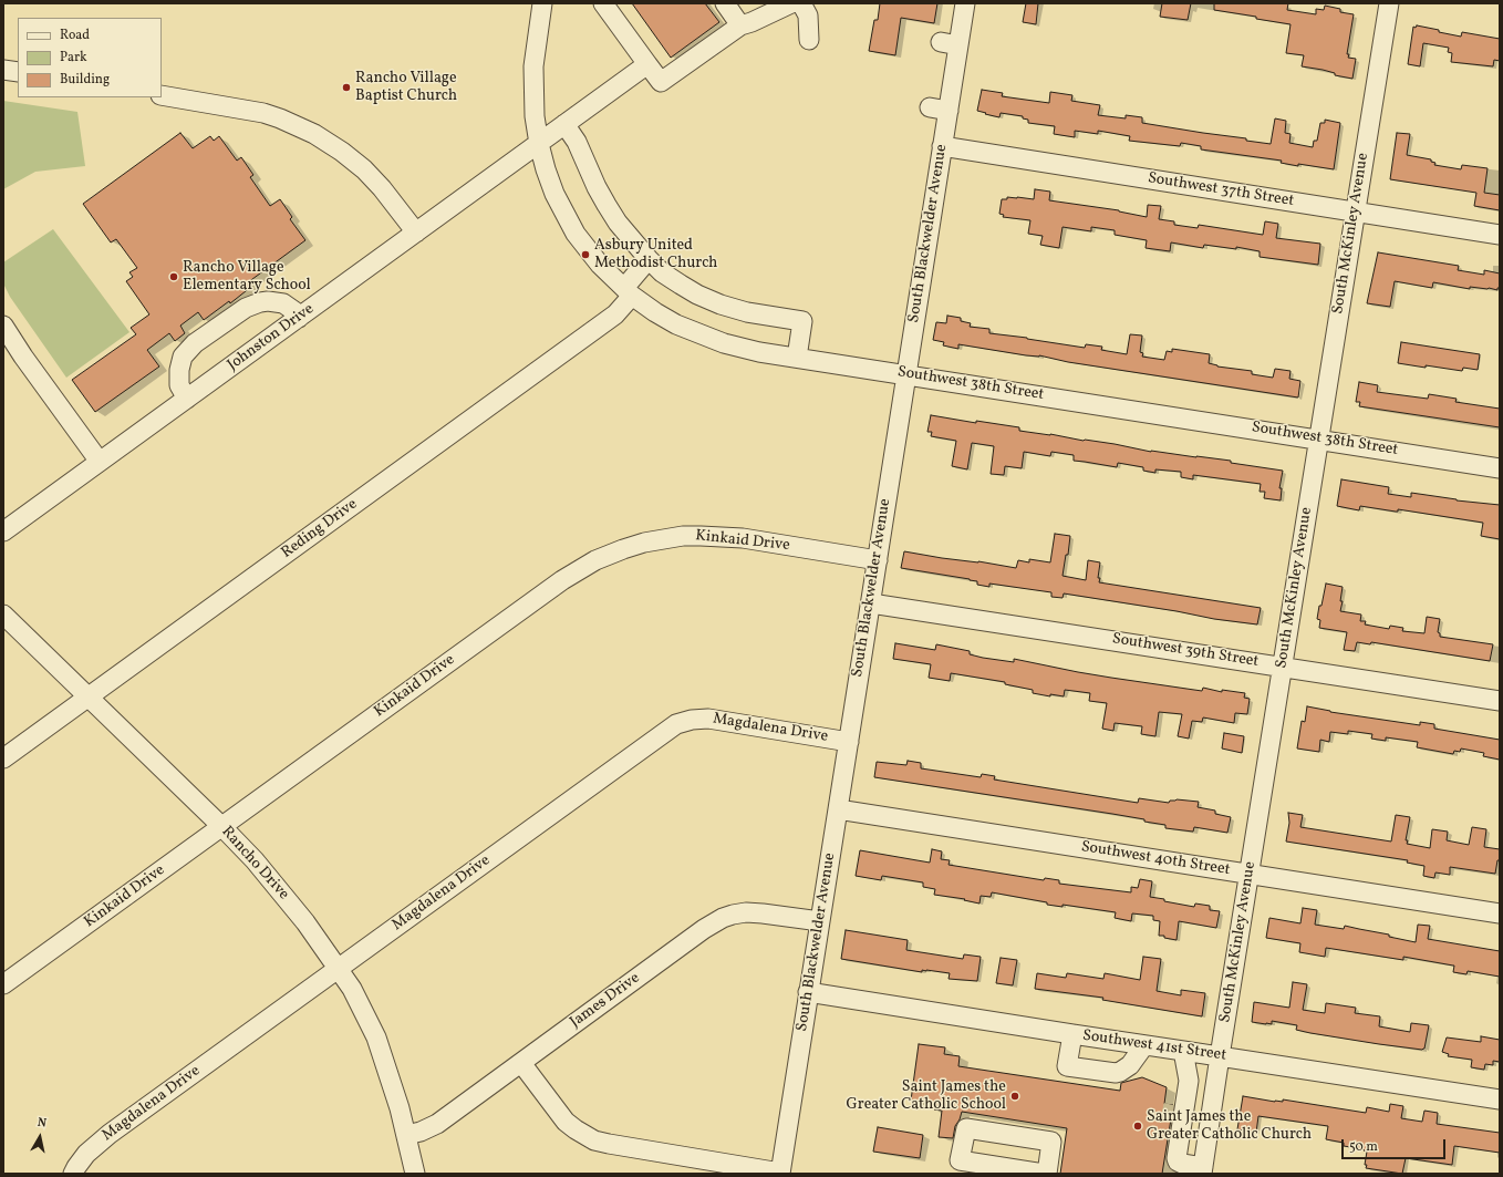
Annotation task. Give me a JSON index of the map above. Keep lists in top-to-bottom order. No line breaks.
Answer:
{"streets":{"street":["Southwest 37th Street","South Blackwelder Avenue","South McKinley Avenue","Johnston Drive","Southwest 38th Street","Reding Drive","Kinkaid Drive","Southwest 39th Street","Magdalena Drive","Southwest 40th Street","Rancho Drive","James Drive","Southwest 41st Street"]},"crossings":[["Southwest 37th Street","South Blackwelder Avenue"],["Southwest 37th Street","South McKinley Avenue"],["South Blackwelder Avenue","Southwest 38th Street"],["South Blackwelder Avenue","Kinkaid Drive"],["South Blackwelder Avenue","Southwest 39th Street"],["South Blackwelder Avenue","Magdalena Drive"],["South Blackwelder Avenue","Southwest 40th Street"],["South Blackwelder Avenue","James Drive"],["South Blackwelder Avenue","Southwest 41st Street"],["South McKinley Avenue","Southwest 38th Street"],["South McKinley Avenue","Southwest 39th Street"],["South McKinley Avenue","Southwest 40th Street"],["South McKinley Avenue","Southwest 41st Street"],["Johnston Drive","Southwest 38th Street"],["Southwest 38th Street","Reding Drive"],["Reding Drive","Rancho Drive"],["Kinkaid Drive","Rancho Drive"],["Magdalena Drive","Rancho Drive"],["Rancho Drive","James Drive"]],"places":["Rancho Village Baptist Church","Asbury United Methodist Church","Rancho Village Elementary School","Saint James the Greater Catholic School","Saint James the Greater Catholic Church"],"legend":["Road","Park","Building"],"scale_bar":"50 m","north":"top"}
